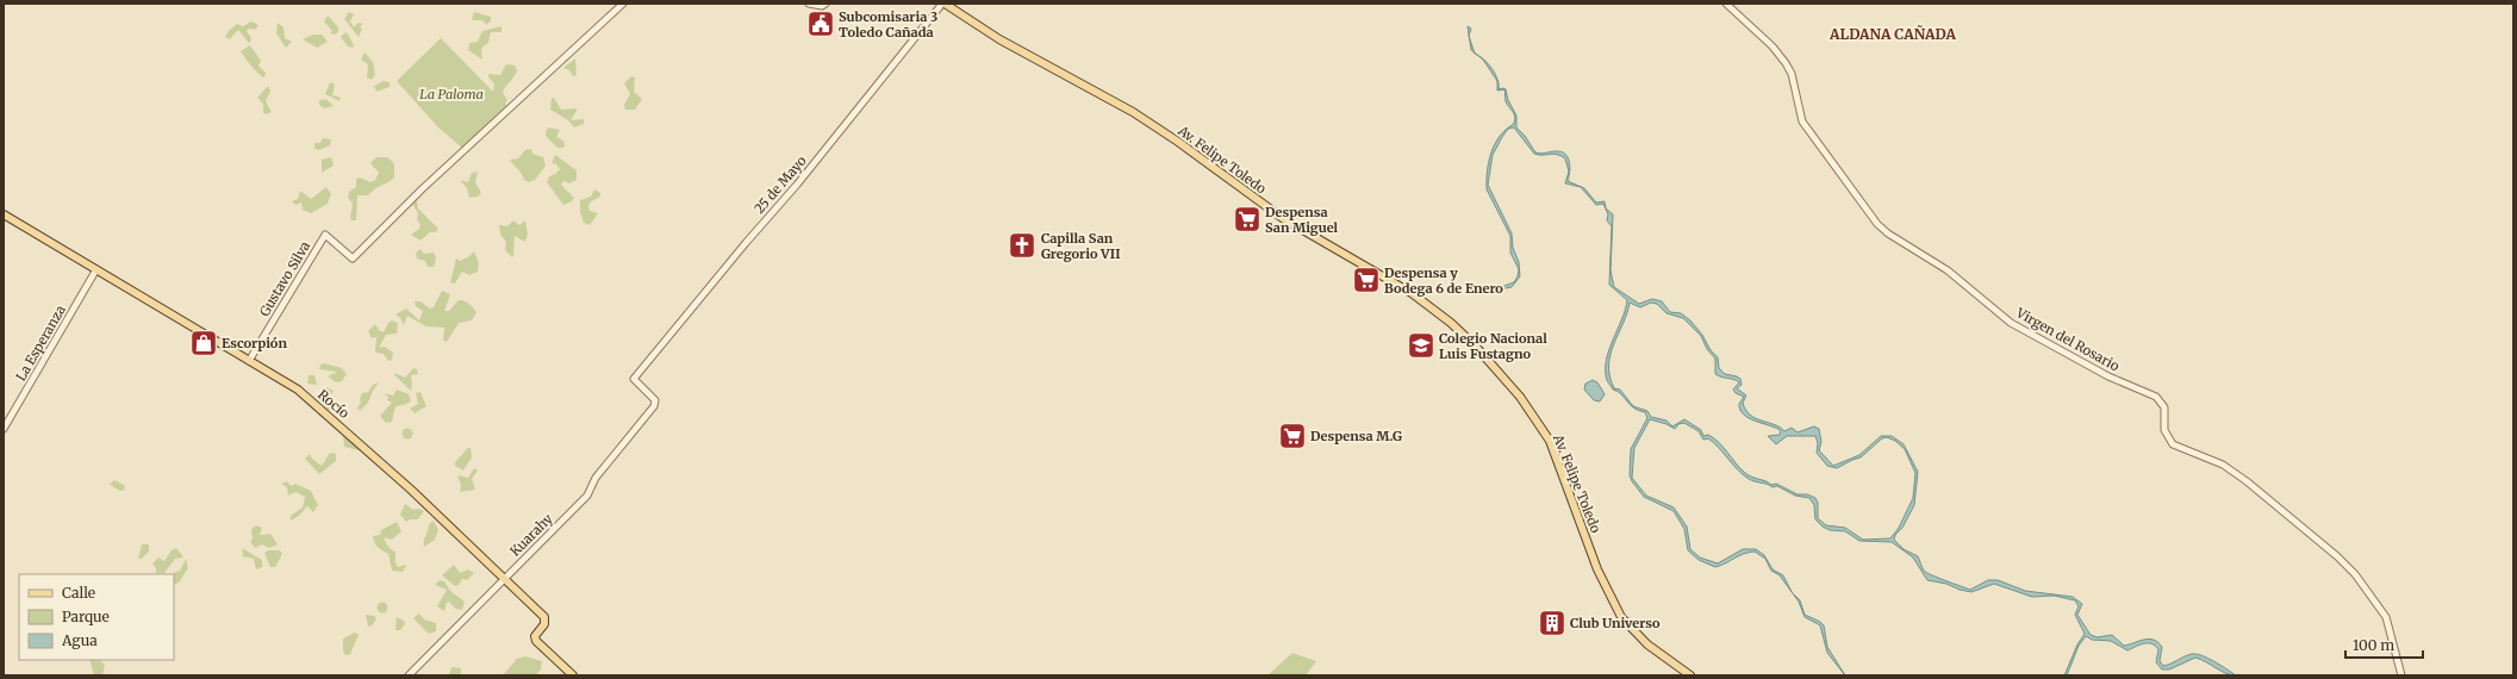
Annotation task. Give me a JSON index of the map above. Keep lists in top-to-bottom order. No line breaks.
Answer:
{"streets":{"main road":["Av. Felipe Toledo","Rocío"],"street":["25 de Mayo","Gustavo Silva","Virgen del Rosario","La Esperanza","Kuarahy"]},"crossings":[["Av. Felipe Toledo","25 de Mayo"],["25 de Mayo","Kuarahy"],["Gustavo Silva","Rocío"],["La Esperanza","Rocío"],["Rocío","Kuarahy"]],"districts":["ALDANA CAÑADA"],"parks":["La Paloma"],"places":{"public building":["Subcomisaria 3 Toledo Cañada"],"supermarket":["Despensa San Miguel","Despensa y Bodega 6 de Enero","Despensa M.G"],"church":["Capilla San Gregorio VII"],"shop":["Escorpión"],"school or university":["Colegio Nacional Luis Fustagno"],"building":["Club Universo"]},"legend":["Calle","Parque","Agua"],"scale_bar":"100 m"}
